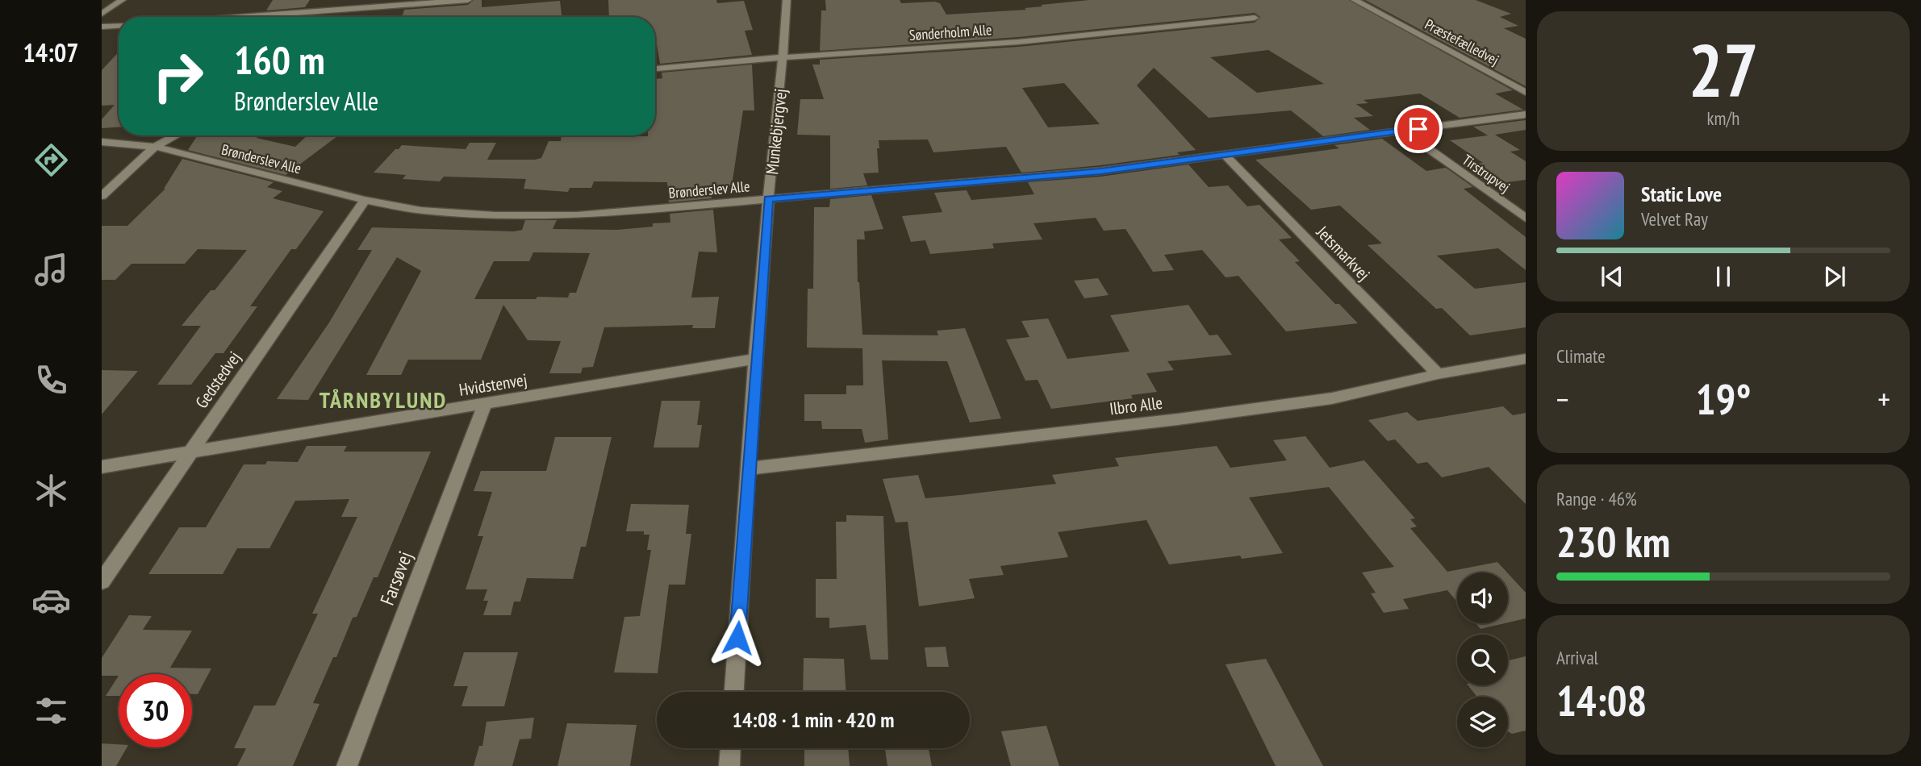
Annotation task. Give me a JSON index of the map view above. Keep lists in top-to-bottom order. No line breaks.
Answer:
{"streets":{"street":["Sønderholm Alle","Præstefælledvej","Munkebjergvej","Brønderslev Alle","Tirstrupvej","Jetsmarkvej","Gedstedvej","Hvidstenvej","Ilbro Alle","Farsøvej"]},"crossings":[["Sønderholm Alle","Munkebjergvej"],["Munkebjergvej","Brønderslev Alle"],["Munkebjergvej","Hvidstenvej"],["Munkebjergvej","Ilbro Alle"],["Brønderslev Alle","Tirstrupvej"],["Brønderslev Alle","Jetsmarkvej"],["Brønderslev Alle","Gedstedvej"],["Jetsmarkvej","Ilbro Alle"],["Gedstedvej","Hvidstenvej"],["Hvidstenvej","Farsøvej"]],"districts":["TÅRNBYLUND"],"page":{"tabs":"14:07","tile":[["27","km/h"],"Climate",["Range · 46%","230 km"],["Arrival","14:08"]],"turn":["160 m","Brønderslev Alle"],"song":["Static Love","Velvet Ray"],"heat":["−","19°","+"],"limit":"30","trip":"14:08 · 1 min · 420 m"}}
